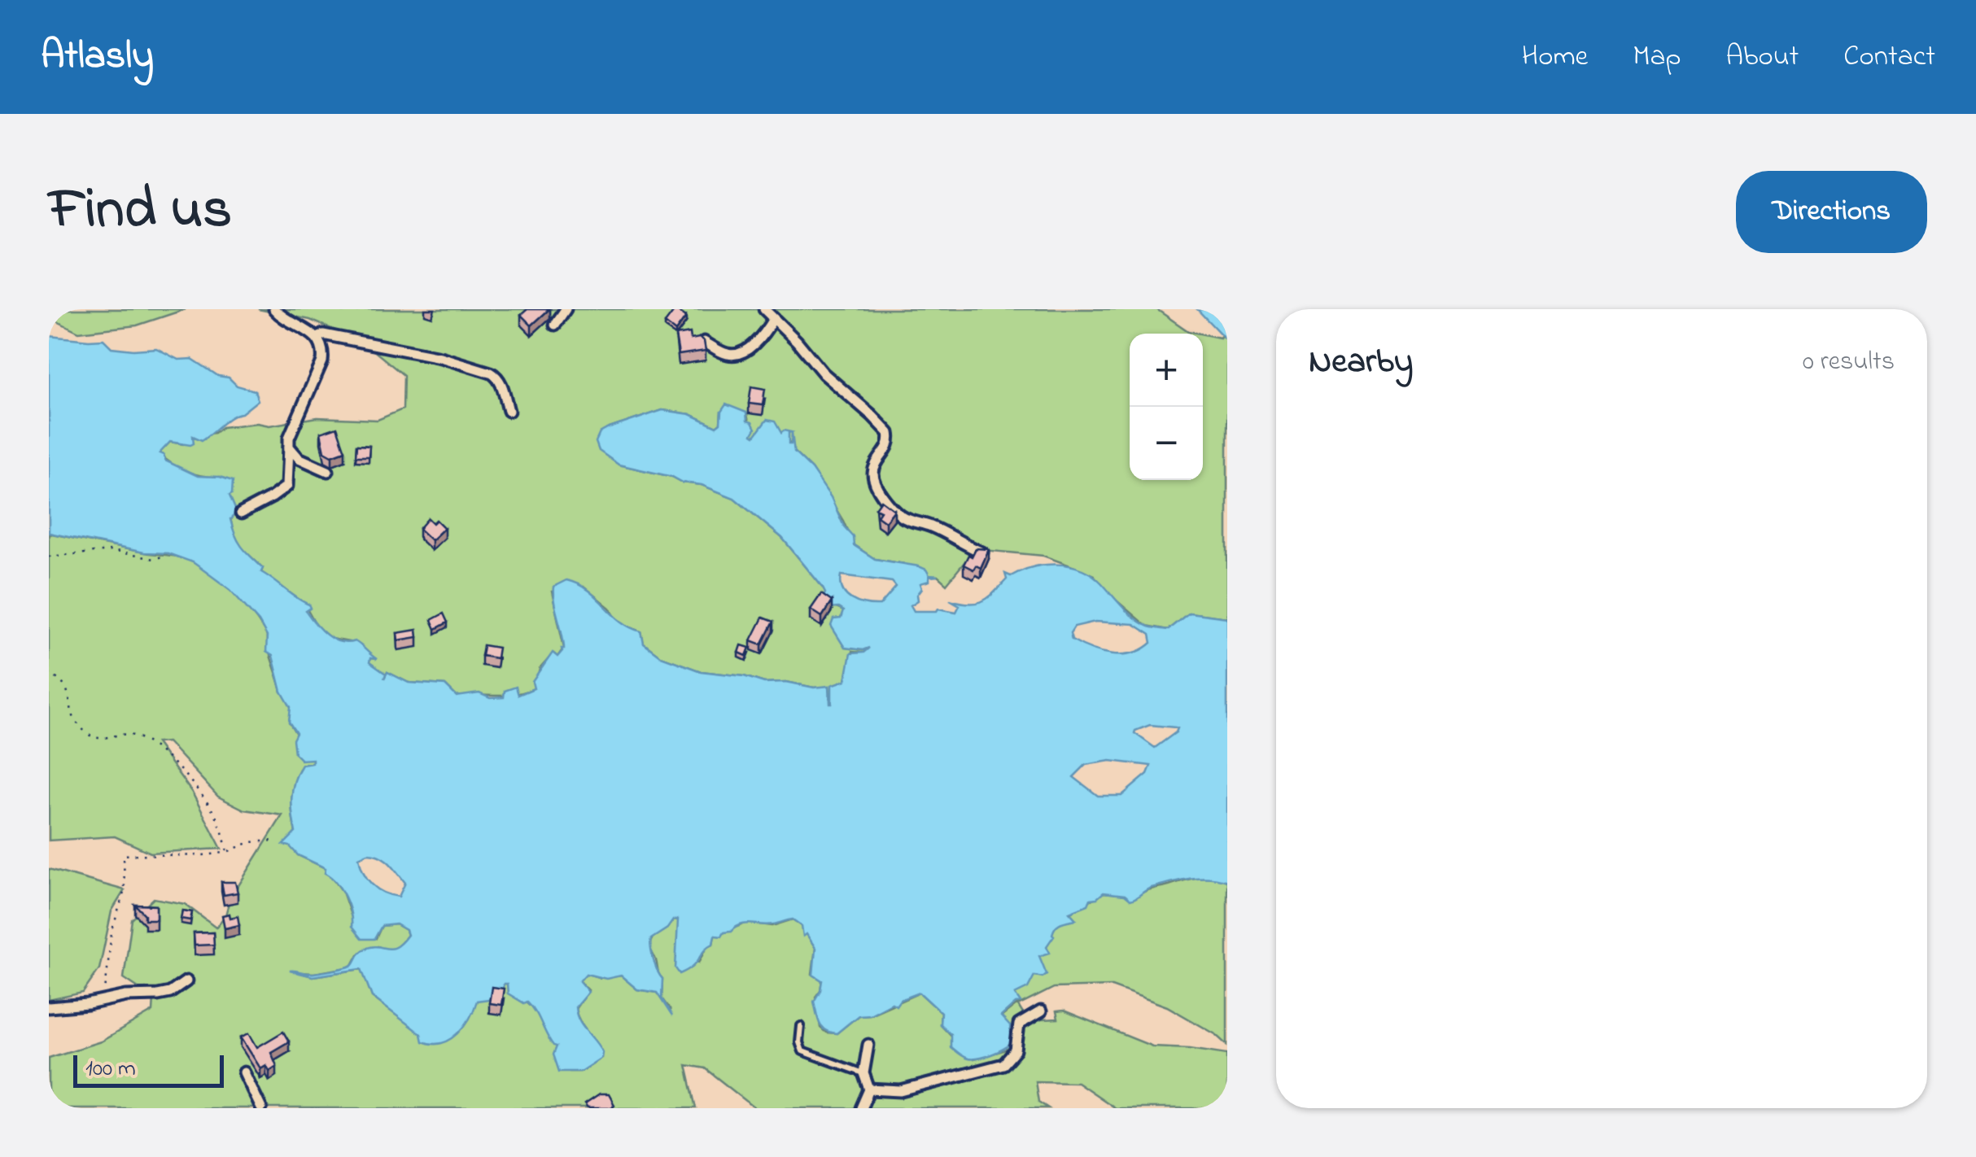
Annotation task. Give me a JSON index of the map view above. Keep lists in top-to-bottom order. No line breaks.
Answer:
{"scale_bar":"100 m","page":{"header":"Atlasly","nav":["Home","Map","About","Contact"],"title":"Find us","buttons":"Directions","heading":["Nearby","0 results"],"map_buttons":["+","−"],"scale":"100 m"}}
